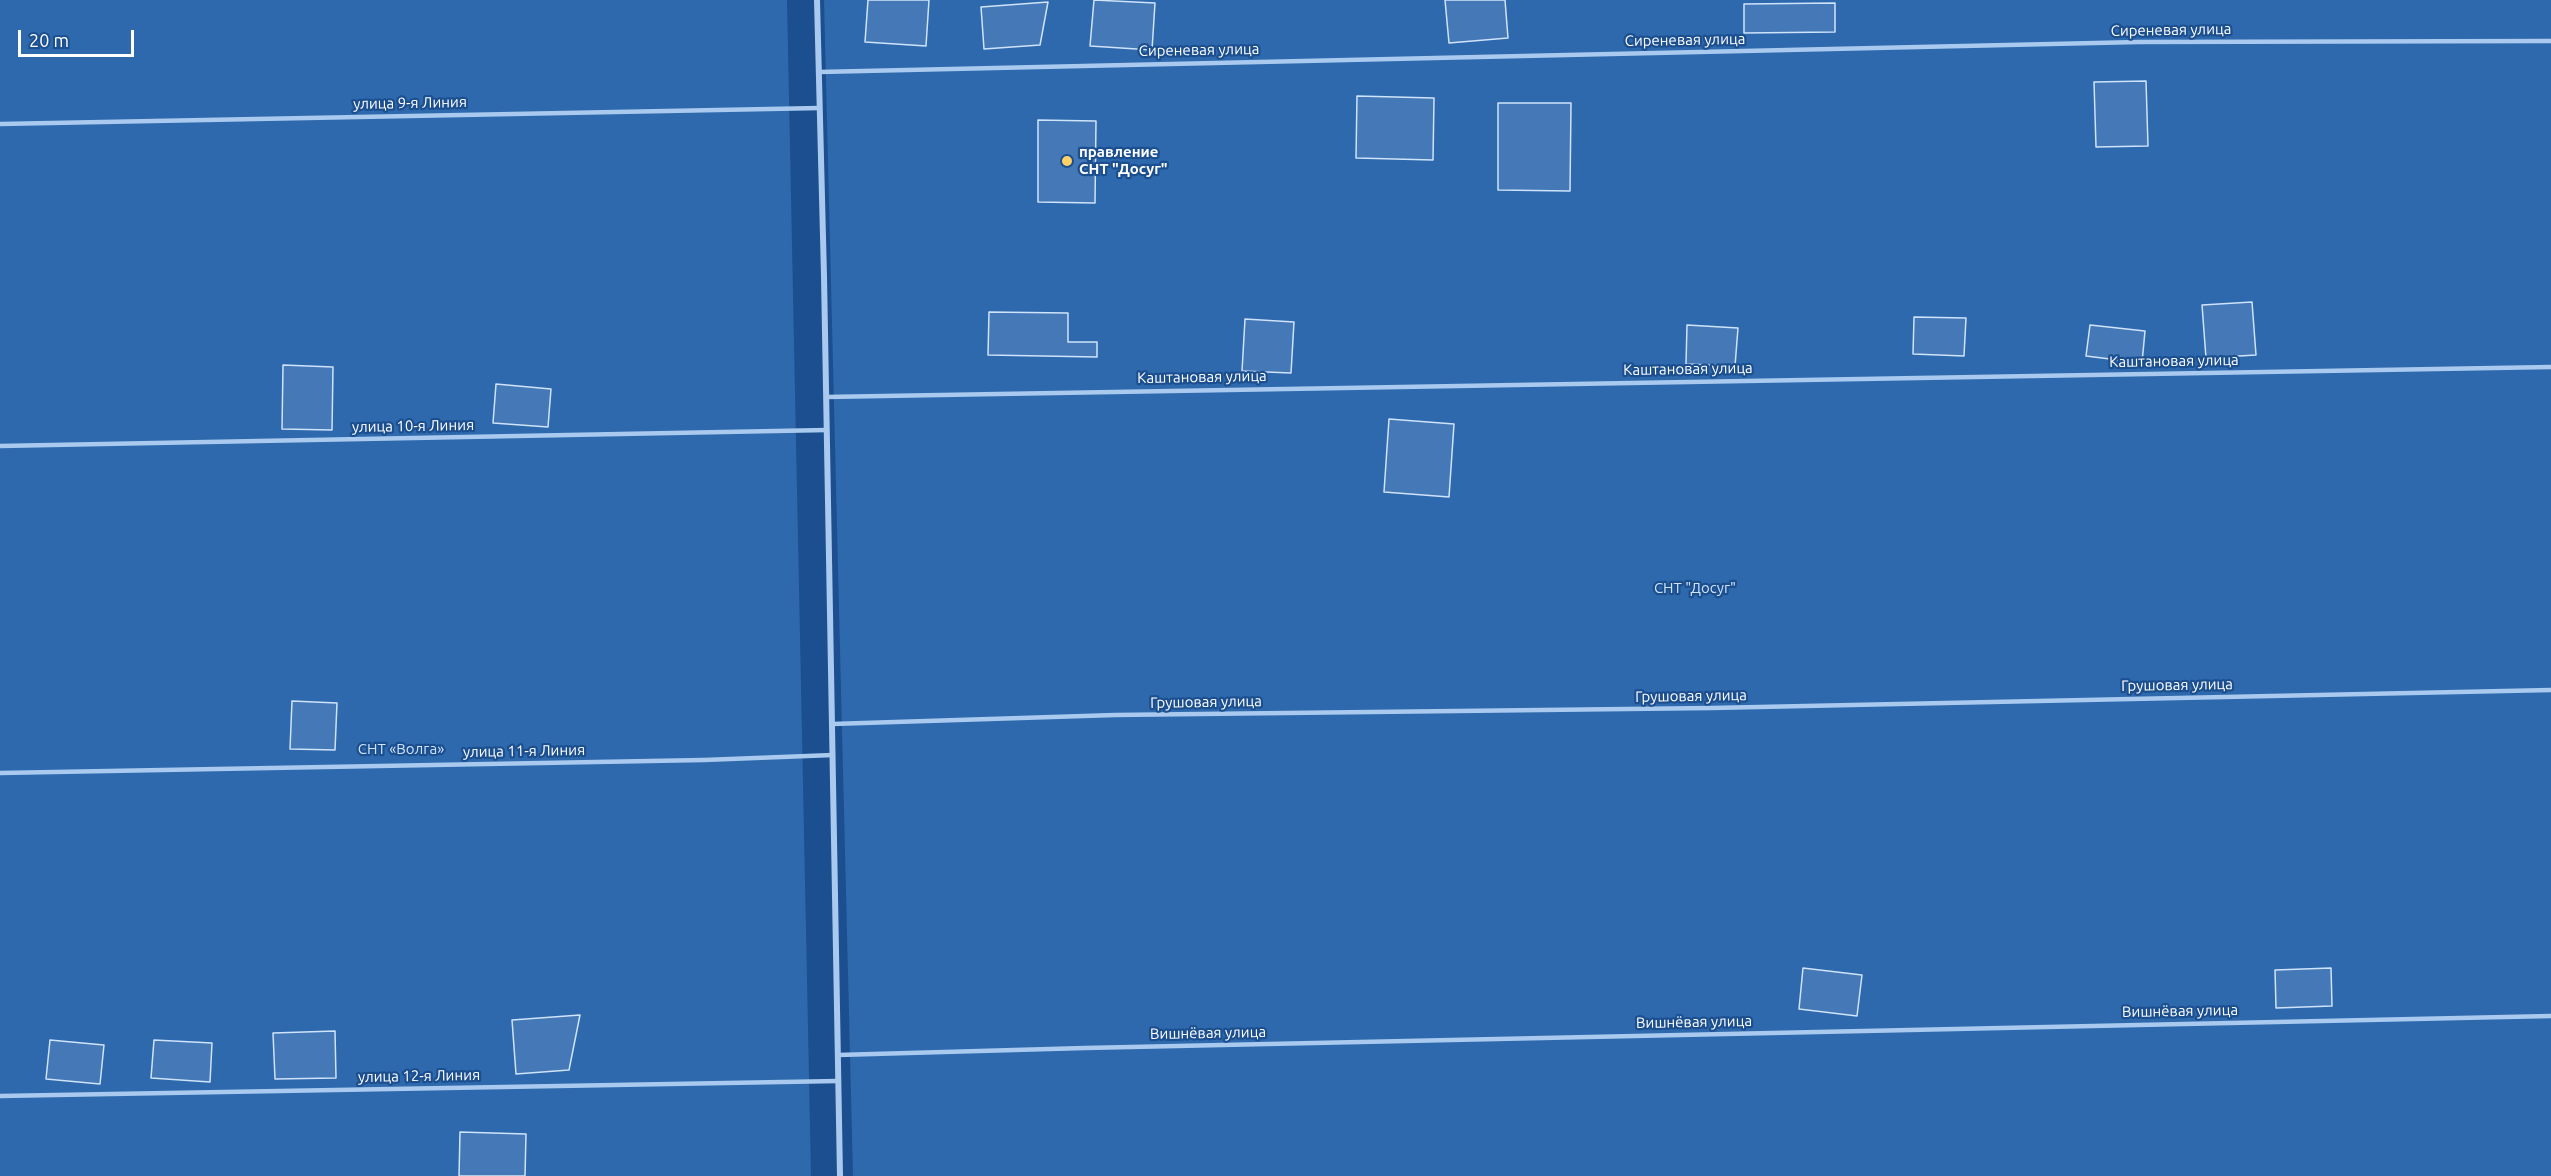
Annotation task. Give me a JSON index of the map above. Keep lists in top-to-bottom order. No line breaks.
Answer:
{"streets":{"lane":["Сиреневая улица","улица 9-я Линия","Каштановая улица","улица 10-я Линия","Грушовая улица","улица 11-я Линия","Вишнёвая улица","улица 12-я Линия"]},"parks":["СНТ \"Досуг\"","СНТ «Волга»"],"places":["правление СНТ \"Досуг\""],"scale_bar":"20 m"}
